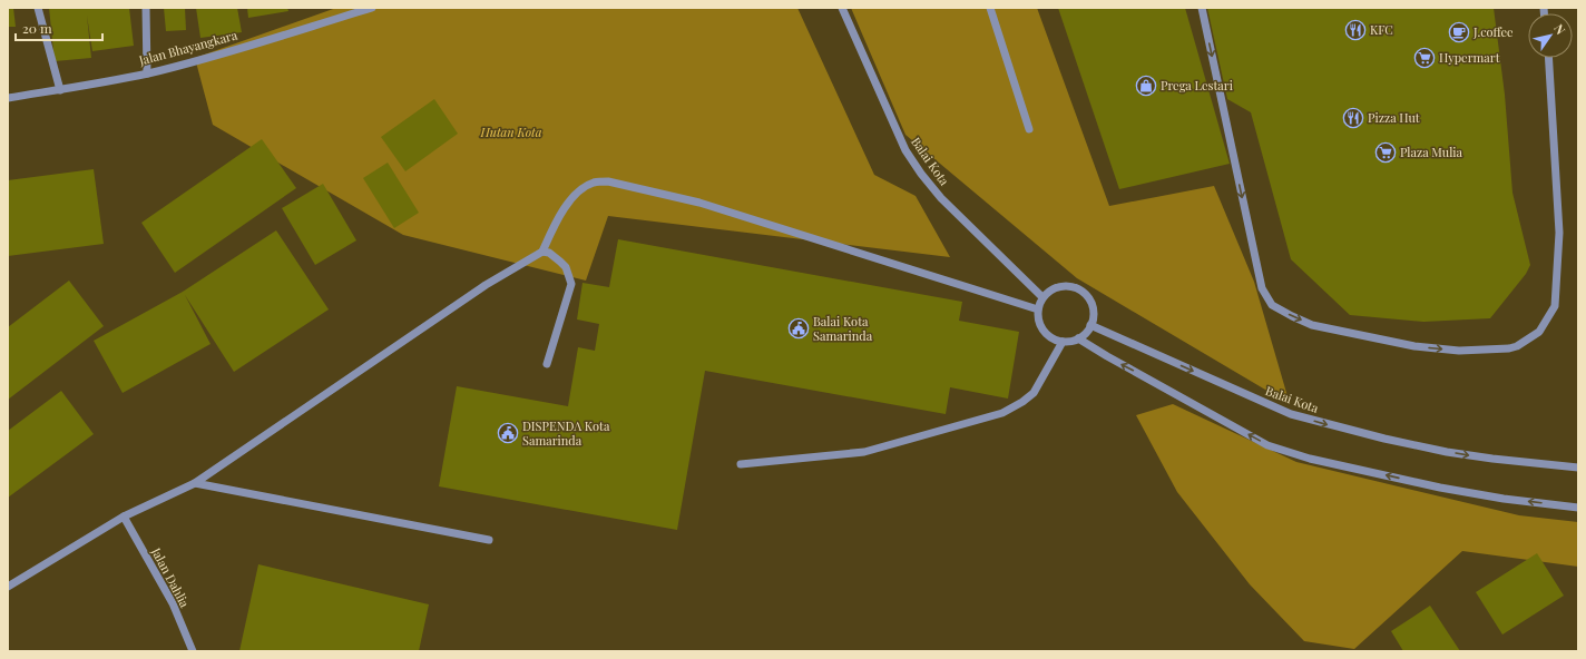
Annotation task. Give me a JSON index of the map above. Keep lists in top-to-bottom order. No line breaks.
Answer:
{"streets":{"street":["Jalan Bhayangkara","Balai Kota","Jalan Dahlia"]},"parks":["Hutan Kota"],"places":{"restaurant":["KFC","Pizza Hut"],"cafe":["J.coffee"],"supermarket":["Hypermart","Plaza Mulia"],"shop":["Prega Lestari"],"public building":["Balai Kota Samarinda","DISPENDA Kota Samarinda"]},"scale_bar":"20 m","north":"top right"}
